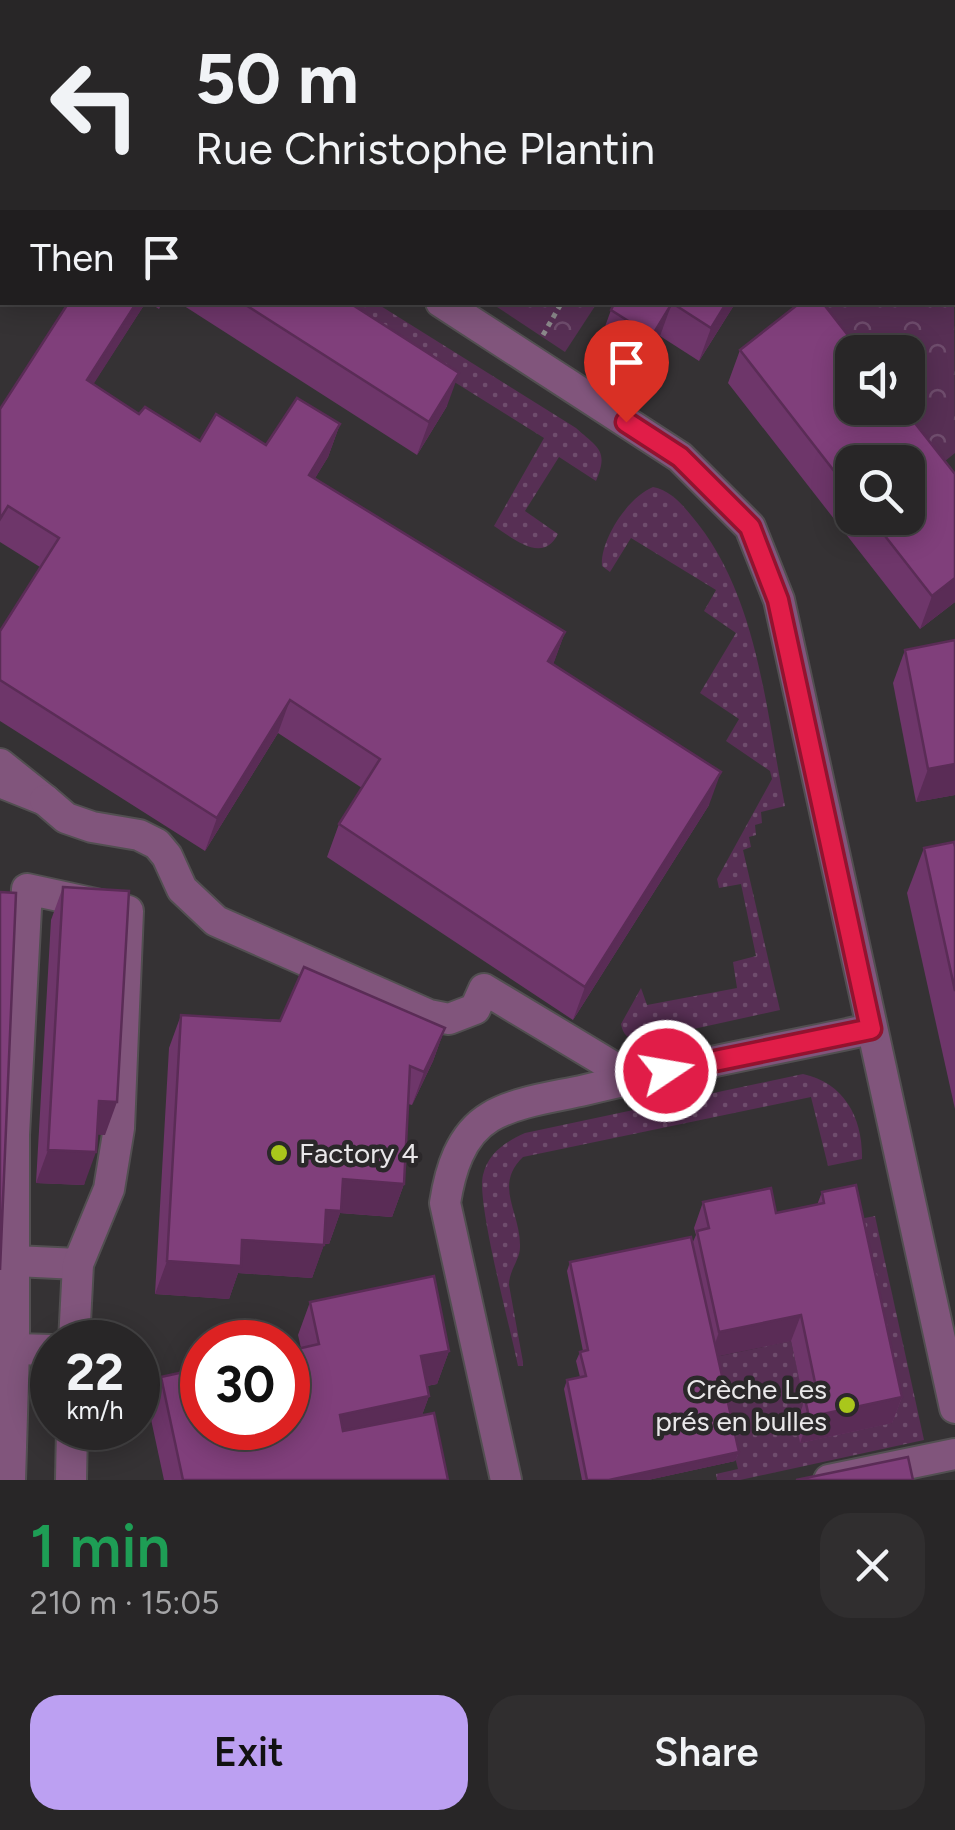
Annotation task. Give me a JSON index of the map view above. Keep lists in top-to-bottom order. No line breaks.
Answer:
{"places":["Factory 4","Crèche Les prés en bulles"],"page":{"turn":["50 m","Rue Christophe Plantin"],"then":"Then","speed":"22 km/h","limit":"30","heading":["1 min","210 m · 15:05"],"buttons":["Exit","Share"]}}
